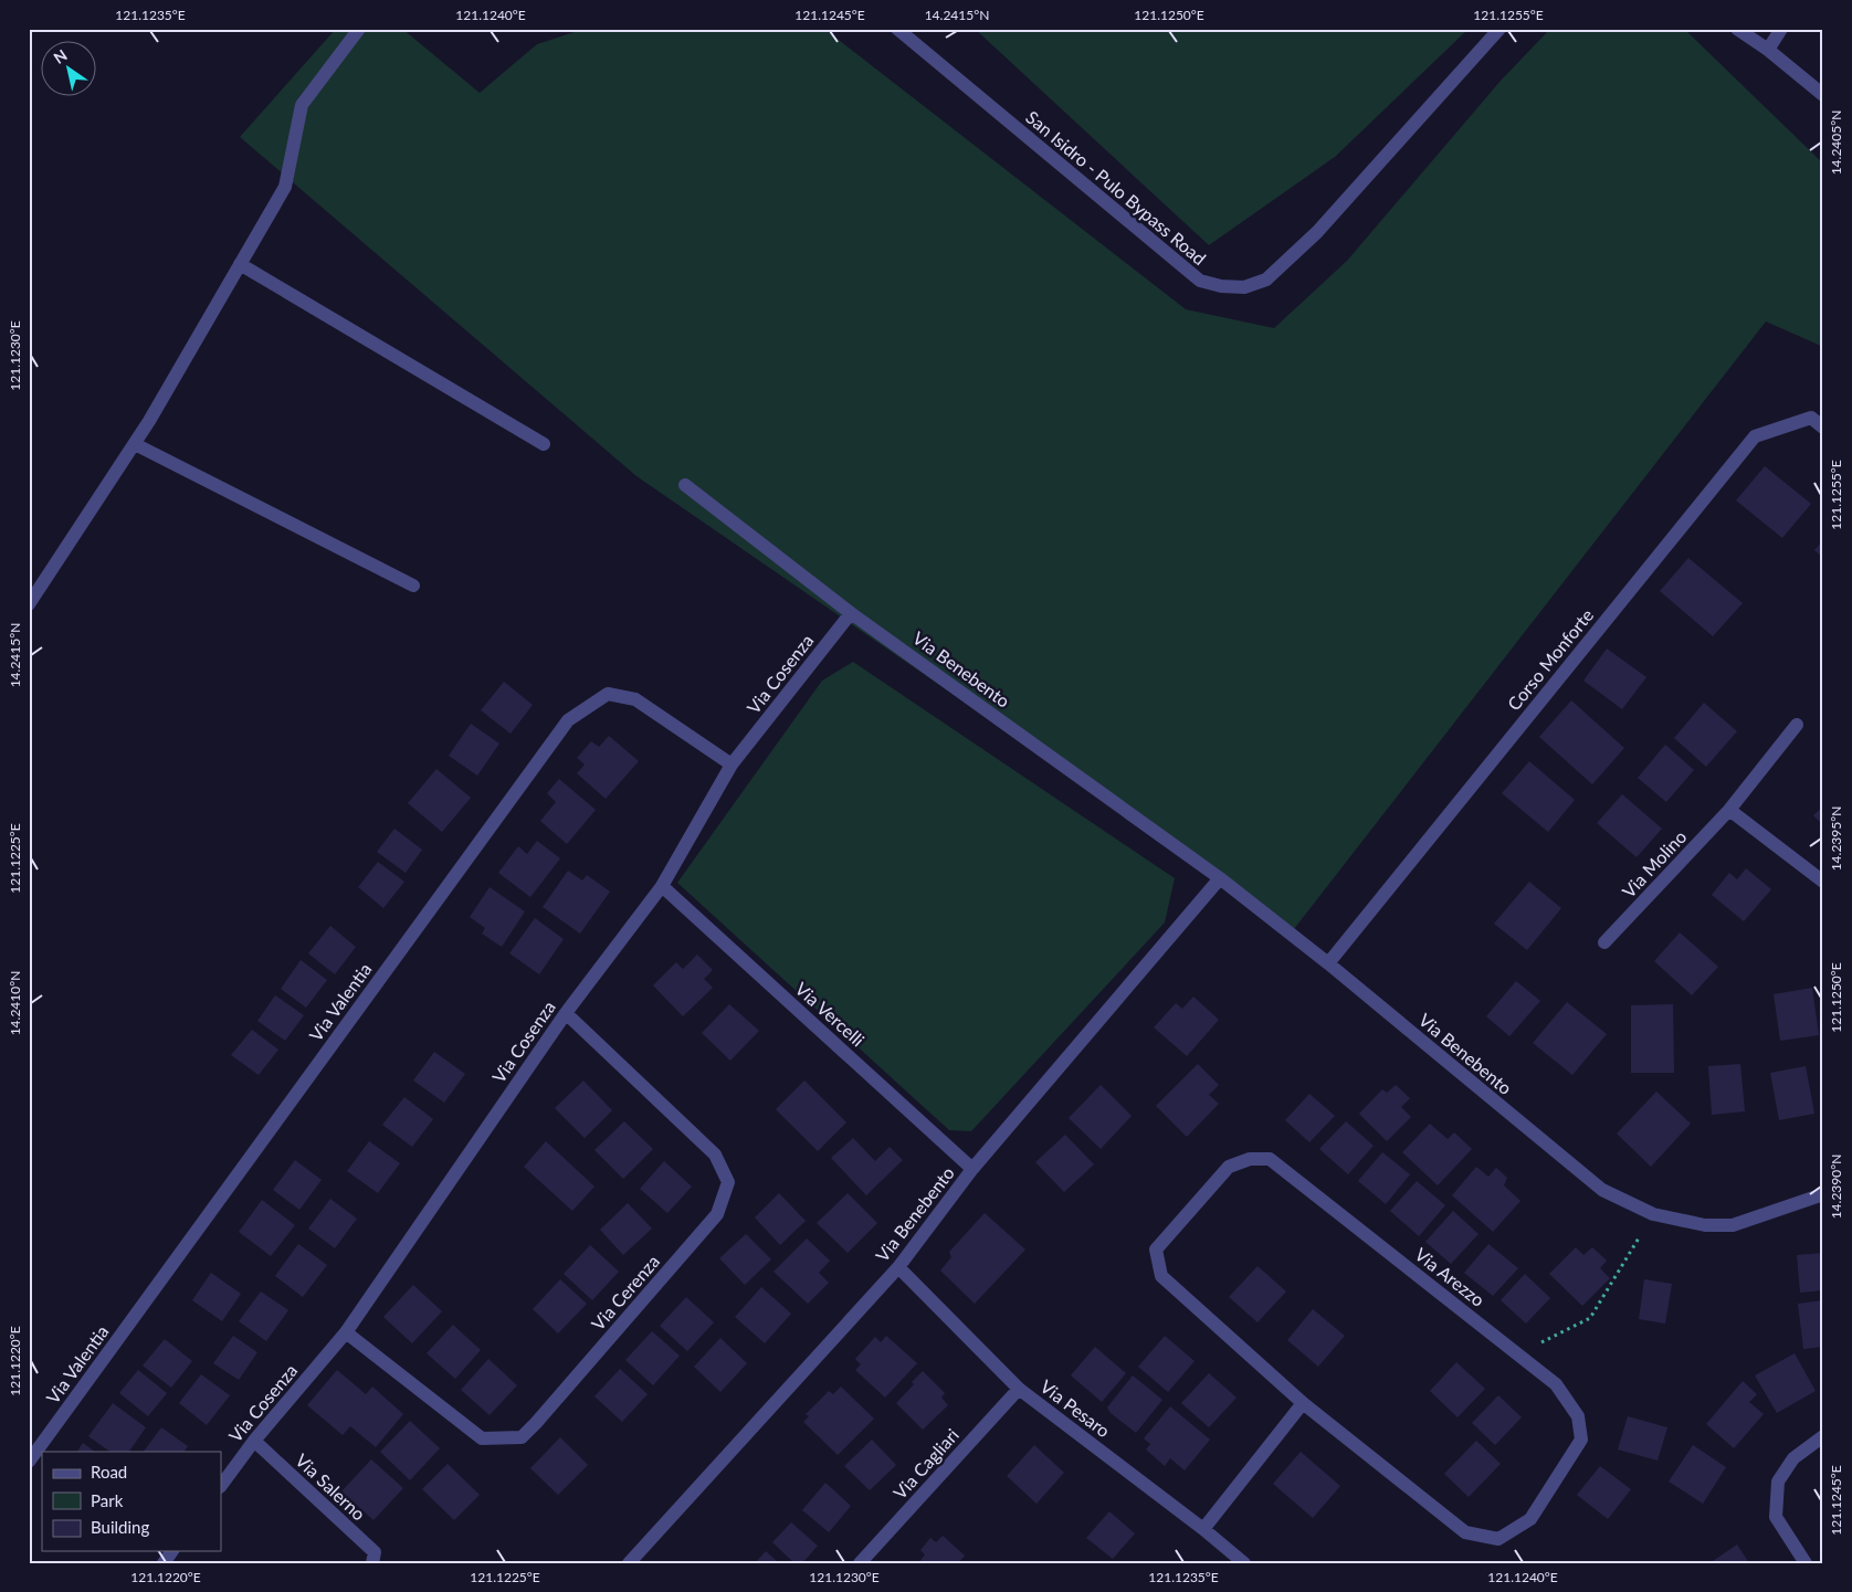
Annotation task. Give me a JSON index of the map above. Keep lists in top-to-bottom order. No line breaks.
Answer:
{"streets":{"street":["San Isidro - Pulo Bypass Road","Corso Monforte","Via Benebento","Via Cosenza","Via Molino","Via Valentia","Via Vercelli","Via Arezzo","Via Cerenza","Via Pesaro","Via Cagliari","Via Salerno"]},"crossings":[["Corso Monforte","Via Benebento"],["Via Benebento","Via Cosenza"],["Via Benebento","Via Vercelli"],["Via Benebento","Via Pesaro"],["Via Cosenza","Via Valentia"],["Via Cosenza","Via Vercelli"],["Via Cosenza","Via Cerenza"],["Via Cosenza","Via Salerno"],["Via Pesaro","Via Cagliari"]],"legend":["Road","Park","Building"],"north":"top left","coordinates":["121.1235°E","121.1240°E","121.1245°E","14.2415°N","121.1250°E","121.1255°E","14.2405°N","121.1230°E","14.2395°N","121.1225°E","14.2410°N","14.2390°N","121.1220°E"]}
